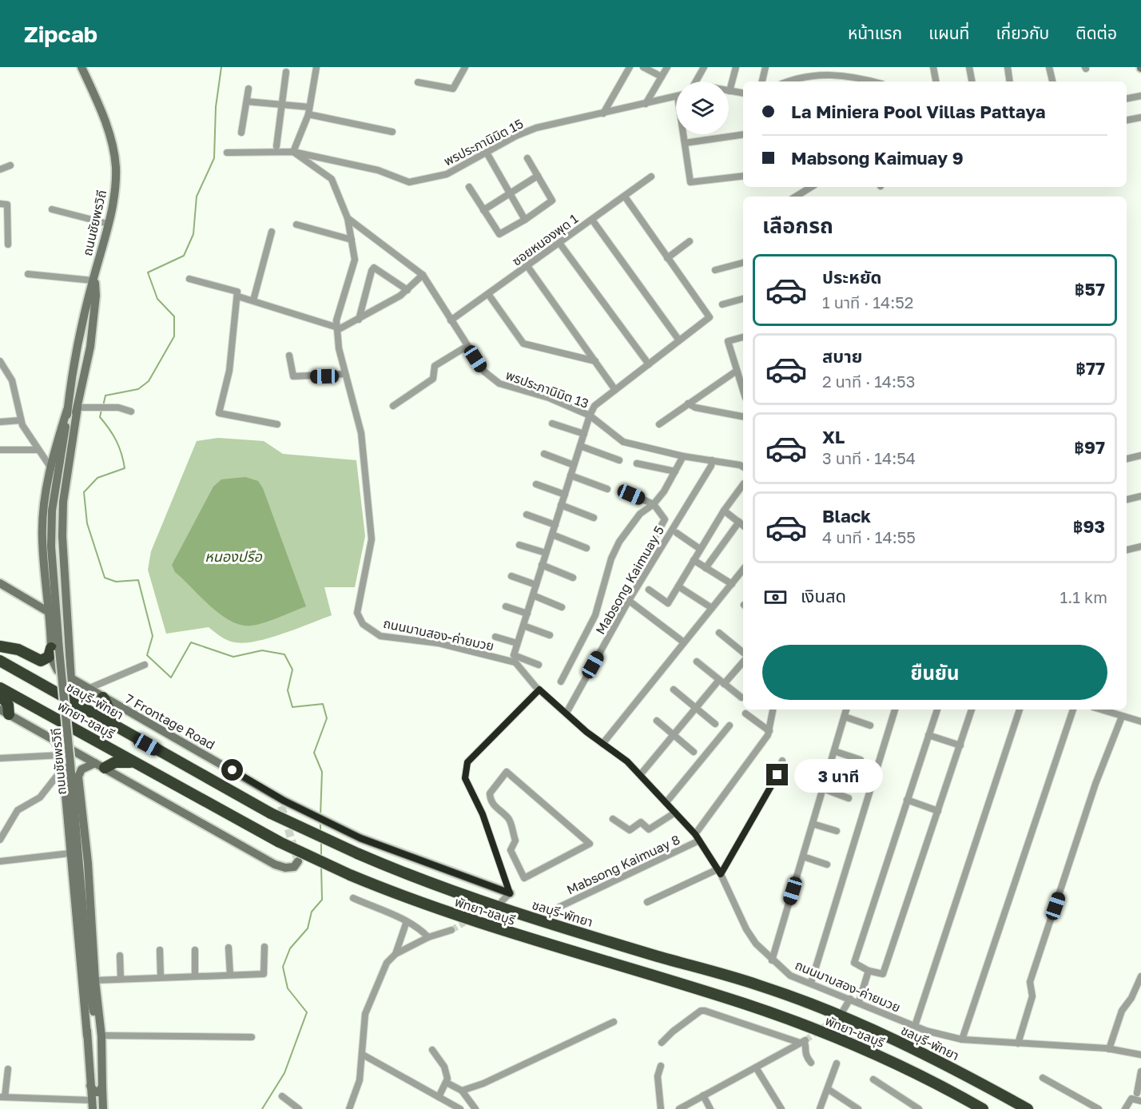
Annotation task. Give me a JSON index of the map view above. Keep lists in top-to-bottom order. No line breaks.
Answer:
{"streets":{"highway":["ชลบุรี-พัทยา","พัทยา-ชลบุรี"],"main road":["ถนนชัยพรวิถี","7 Frontage Road"],"street":["พรประภานิมิต 15","ซอยหนองพุด 1","พรประภานิมิต 13","Mabsong Kaimuay 5","ถนนมาบสอง-ค่ายมวย","Mabsong Kaimuay 8"]},"crossings":[["พรประภานิมิต 15","ถนนมาบสอง-ค่ายมวย"],["ถนนชัยพรวิถี","7 Frontage Road"],["ซอยหนองพุด 1","พรประภานิมิต 13"],["พรประภานิมิต 13","Mabsong Kaimuay 5"],["พรประภานิมิต 13","ถนนมาบสอง-ค่ายมวย"],["Mabsong Kaimuay 5","ถนนมาบสอง-ค่ายมวย"],["ถนนมาบสอง-ค่ายมวย","Mabsong Kaimuay 8"]],"water":["หนองปรือ"],"page":{"header":"Zipcab","nav":["หน้าแรก","แผนที่","เกี่ยวกับ","ติดต่อ"],"banner":["La Miniera Pool Villas Pattaya","Mabsong Kaimuay 9"],"heading":"เลือกรถ","list":[{"name":"ประหยัด","note":"1 นาที · 14:52","value":"฿57"},{"name":"สบาย","note":"2 นาที · 14:53","value":"฿77"},{"name":"XL","note":"3 นาที · 14:54","value":"฿97"},{"name":"Black","note":"4 นาที · 14:55","value":"฿93"}],"pay":["เงินสด","1.1 km"],"buttons":"ยืนยัน","bubble":"3 นาที"}}
